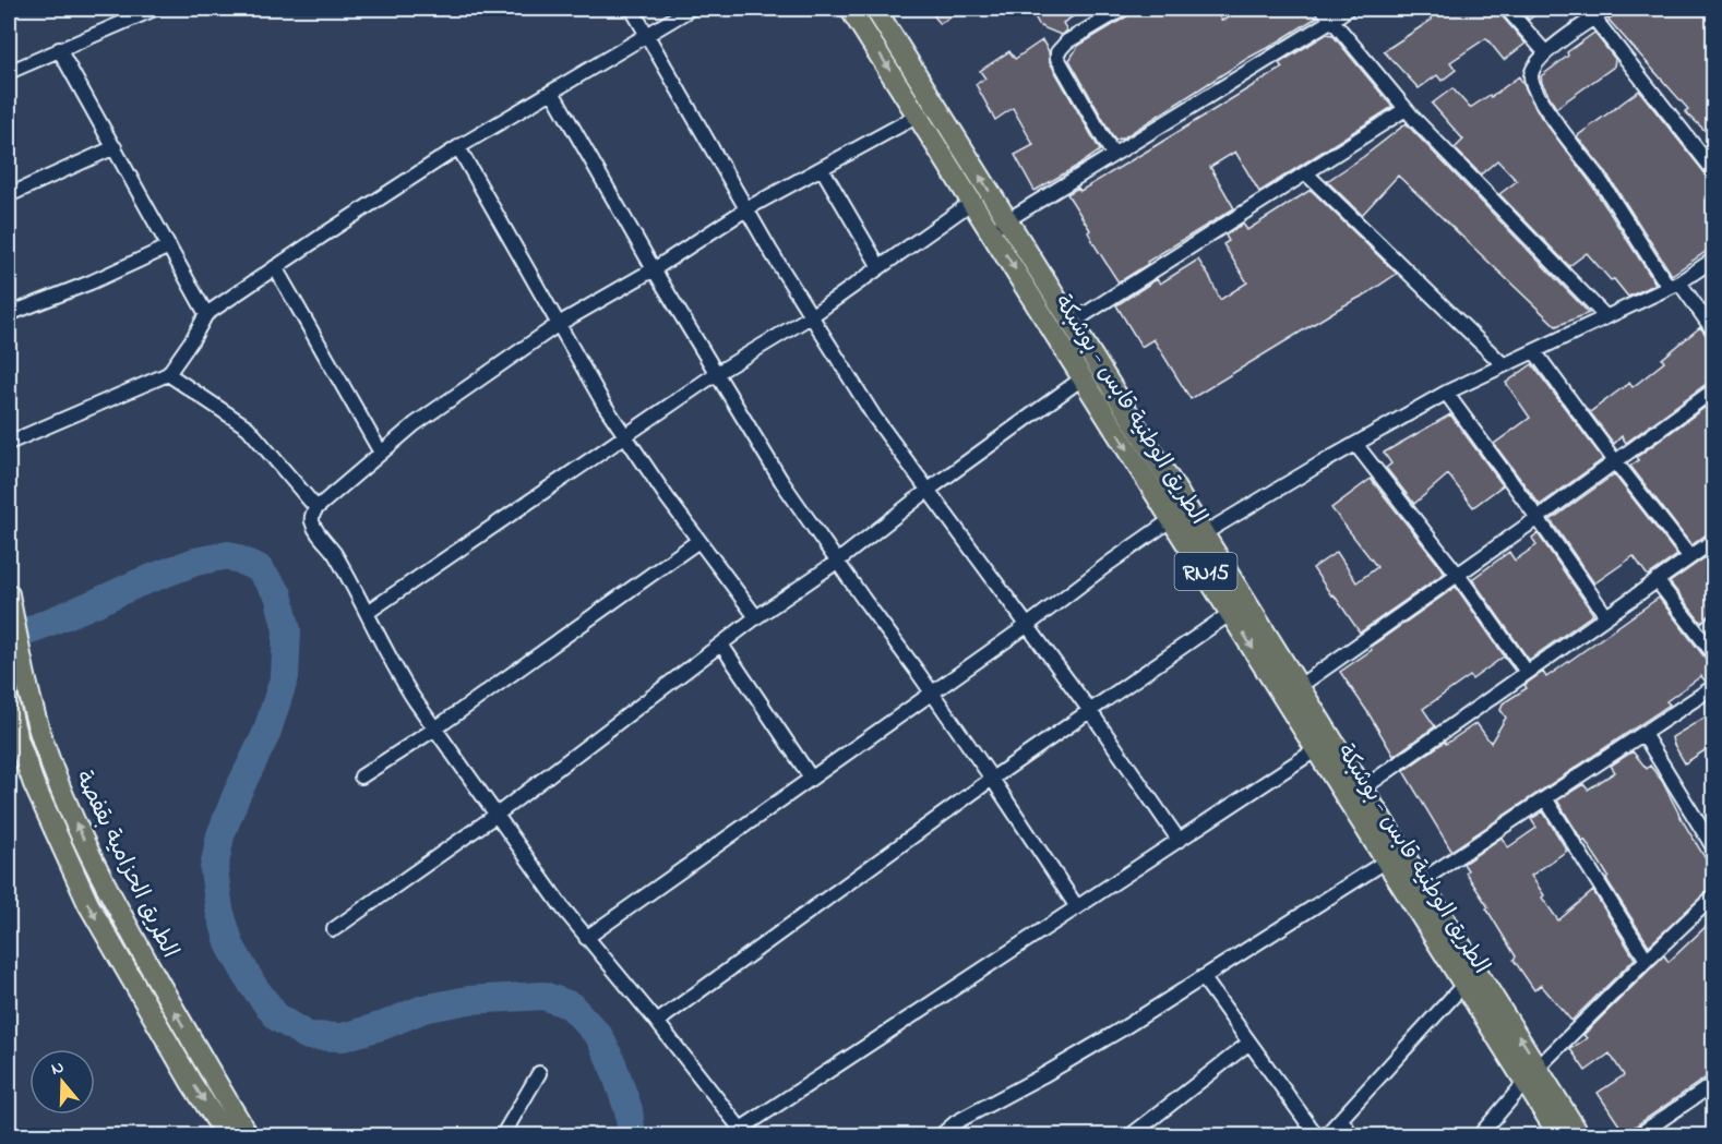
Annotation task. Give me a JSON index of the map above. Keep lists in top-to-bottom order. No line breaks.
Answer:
{"streets":{"main road":["الطريق الوطنية قابس - بوشبكة","RN15","الطريق الحزامية بقفصة"]},"north":"top"}
